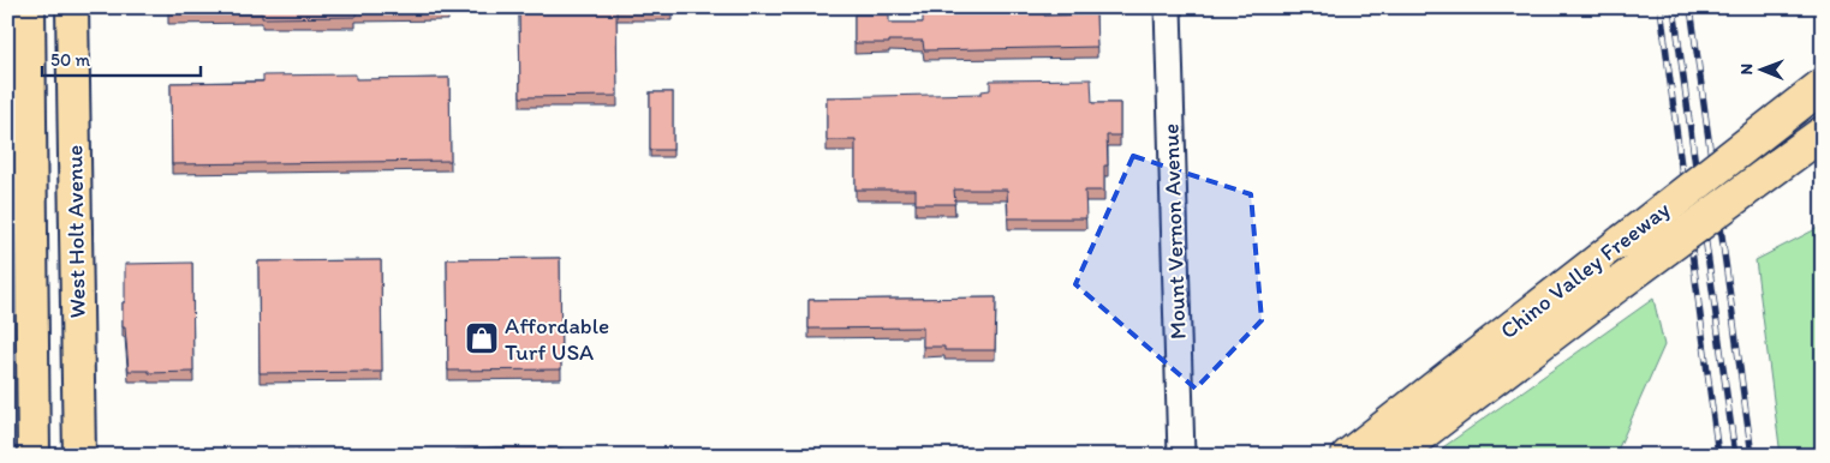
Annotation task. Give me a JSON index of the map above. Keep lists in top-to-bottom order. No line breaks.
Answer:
{"streets":{"highway":["Chino Valley Freeway"],"main road":["West Holt Avenue"],"street":["Mount Vernon Avenue"]},"places":{"shop":["Affordable Turf USA"]},"scale_bar":"50 m","north":"left"}
